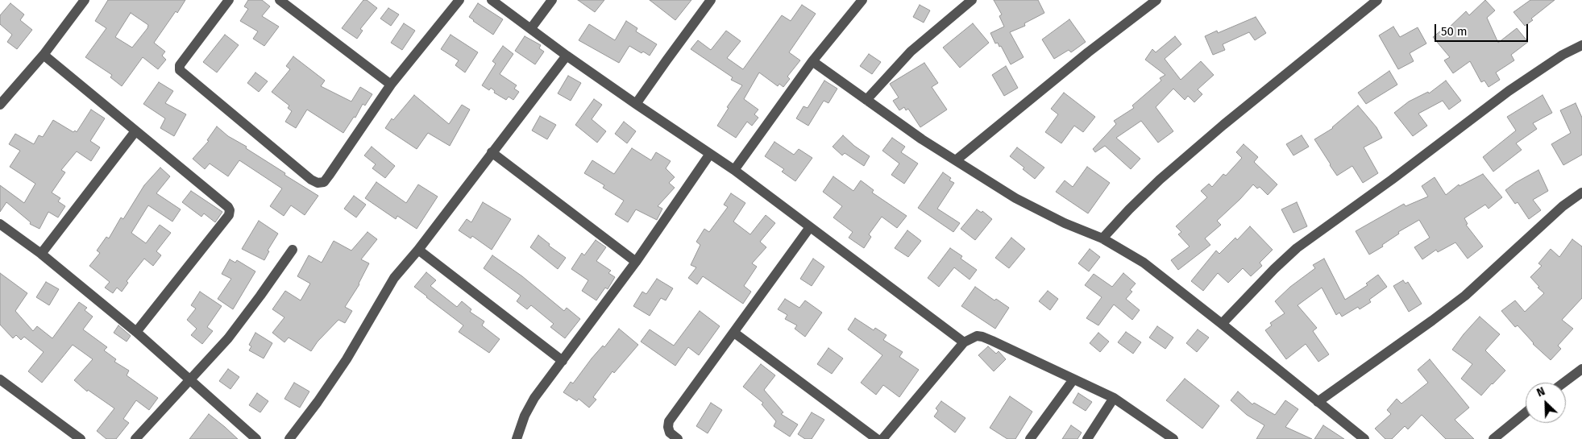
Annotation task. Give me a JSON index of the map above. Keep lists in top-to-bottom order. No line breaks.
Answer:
{"scale_bar":"50 m","north":"top left"}
